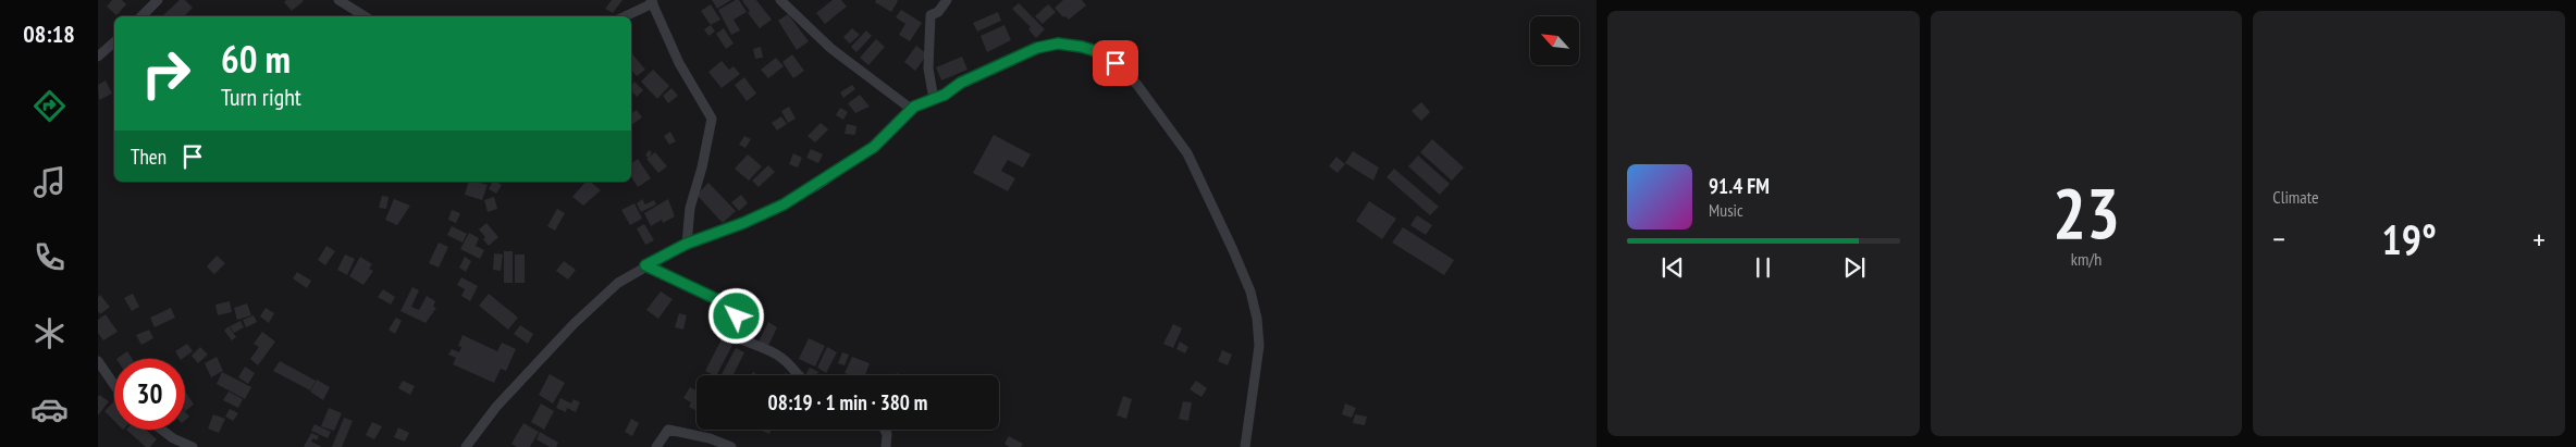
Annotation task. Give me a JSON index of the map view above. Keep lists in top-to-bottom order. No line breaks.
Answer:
{"north":"top left","page":{"tabs":"08:18","tile":[["23","km/h"],"Climate"],"turn":["60 m","Turn right"],"then":"Then","song":["91.4 FM","Music"],"heat":["−","19°","+"],"limit":"30","trip":"08:19 · 1 min · 380 m"}}
